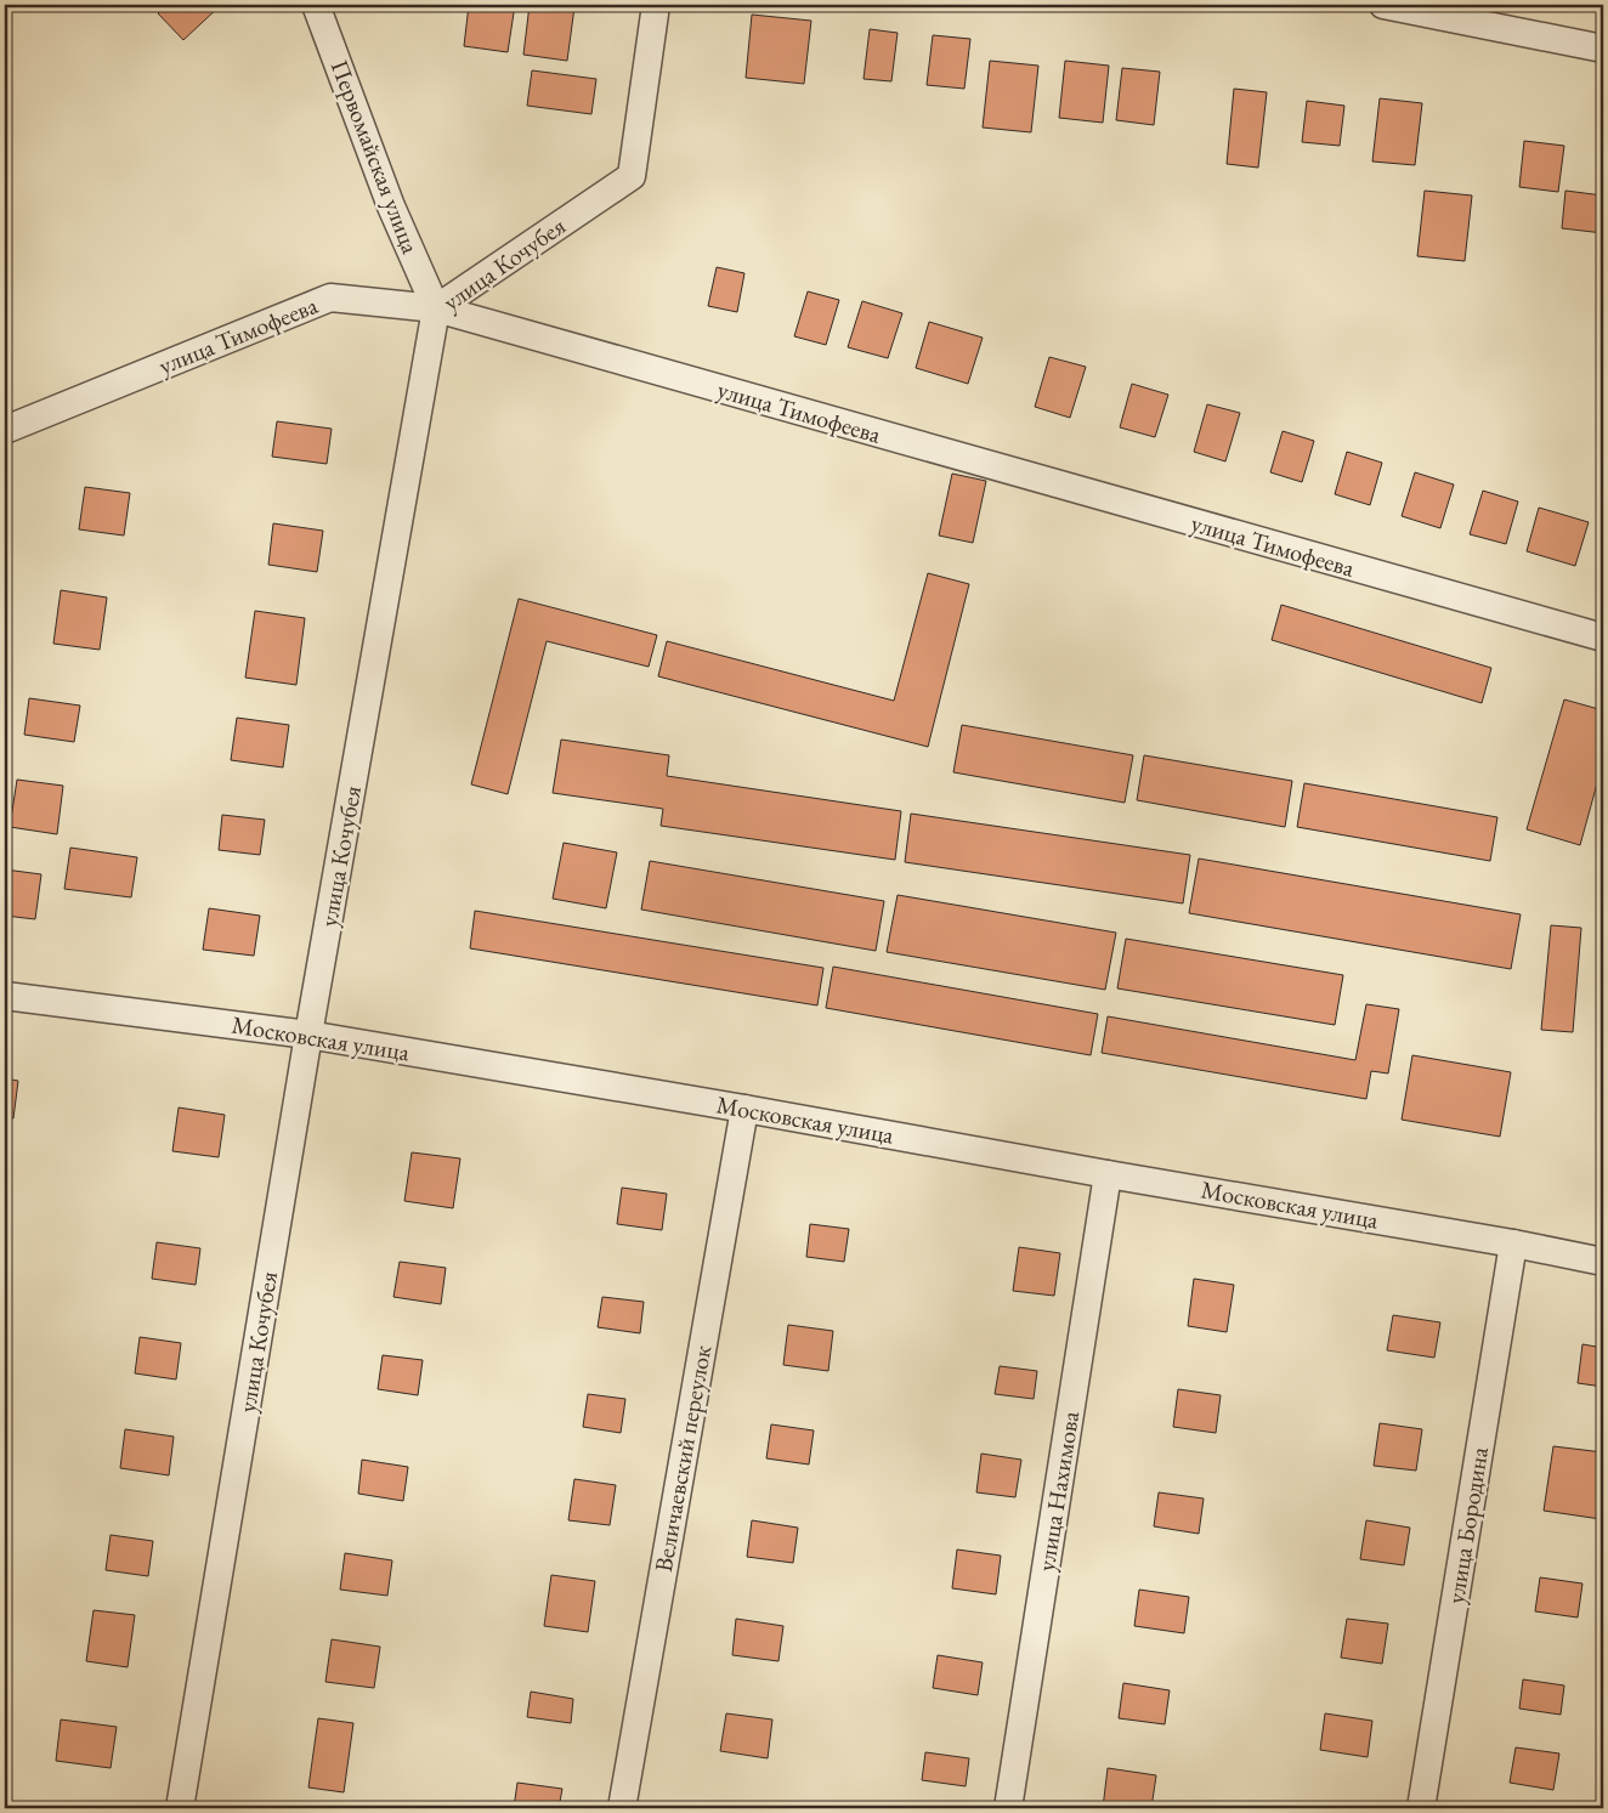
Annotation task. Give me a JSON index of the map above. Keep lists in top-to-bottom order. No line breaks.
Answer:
{"streets":{"street":["Первомайская улица","улица Кочубея","улица Тимофеева","Московская улица","Величаевский переулок","улица Нахимова","улица Бородина"]},"crossings":[["Первомайская улица","улица Кочубея"],["Первомайская улица","улица Тимофеева"],["улица Кочубея","улица Тимофеева"],["улица Кочубея","Московская улица"],["Московская улица","Величаевский переулок"],["Московская улица","улица Нахимова"],["Московская улица","улица Бородина"]]}
